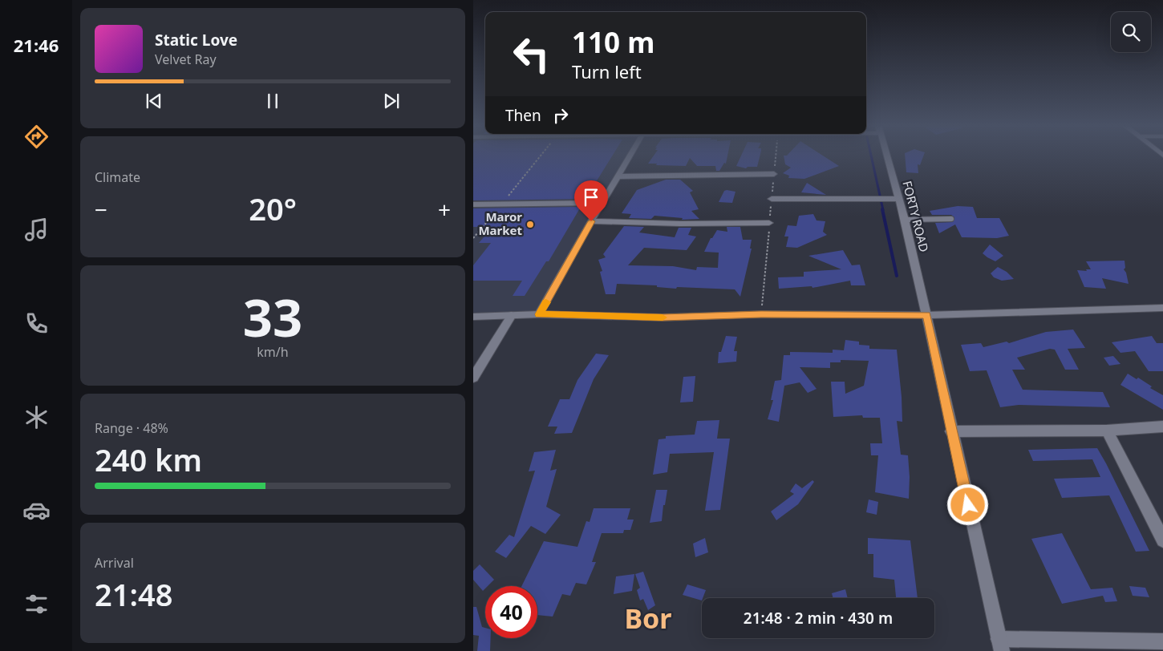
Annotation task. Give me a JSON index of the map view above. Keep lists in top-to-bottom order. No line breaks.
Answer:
{"streets":{"street":["FORTY ROAD"]},"districts":["Bor"],"places":["Maror Market"],"page":{"tabs":"21:46","turn":["110 m","Turn left"],"song":["Static Love","Velvet Ray"],"then":"Then","tile":["Climate",["33","km/h"],["Range · 48%","240 km"],["Arrival","21:48"]],"heat":["−","20°","+"],"limit":"40","trip":"21:48 · 2 min · 430 m"}}
